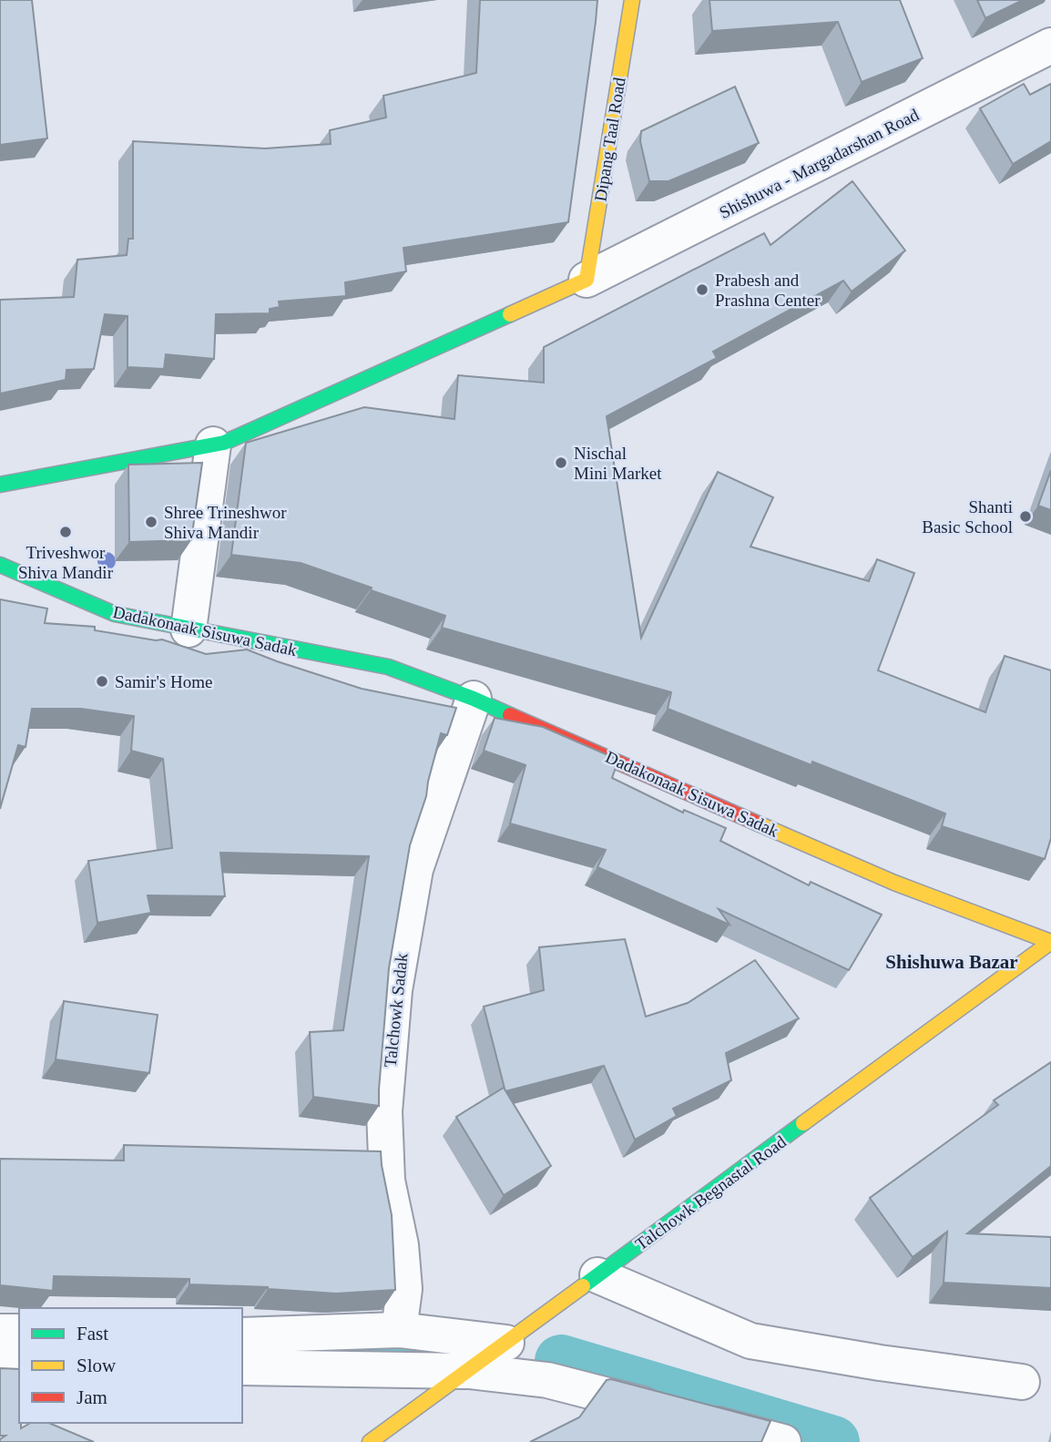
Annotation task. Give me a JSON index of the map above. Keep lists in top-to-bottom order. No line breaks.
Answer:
{"streets":{"main road":["Dipang Taal Road","Dadakonaak Sisuwa Sadak","Talchowk Begnastal Road"],"street":["Shishuwa - Margadarshan Road","Talchowk Sadak"]},"crossings":[["Dipang Taal Road","Shishuwa - Margadarshan Road"],["Dadakonaak Sisuwa Sadak","Talchowk Sadak"],["Dadakonaak Sisuwa Sadak","Talchowk Begnastal Road"]],"districts":["Shishuwa Bazar"],"places":["Prabesh and Prashna Center","Nischal Mini Market","Shanti Basic School","Shree Trineshwor Shiva Mandir","Triveshwor Shiva Mandir","Samir's Home"],"legend":["Fast","Slow","Jam"]}
